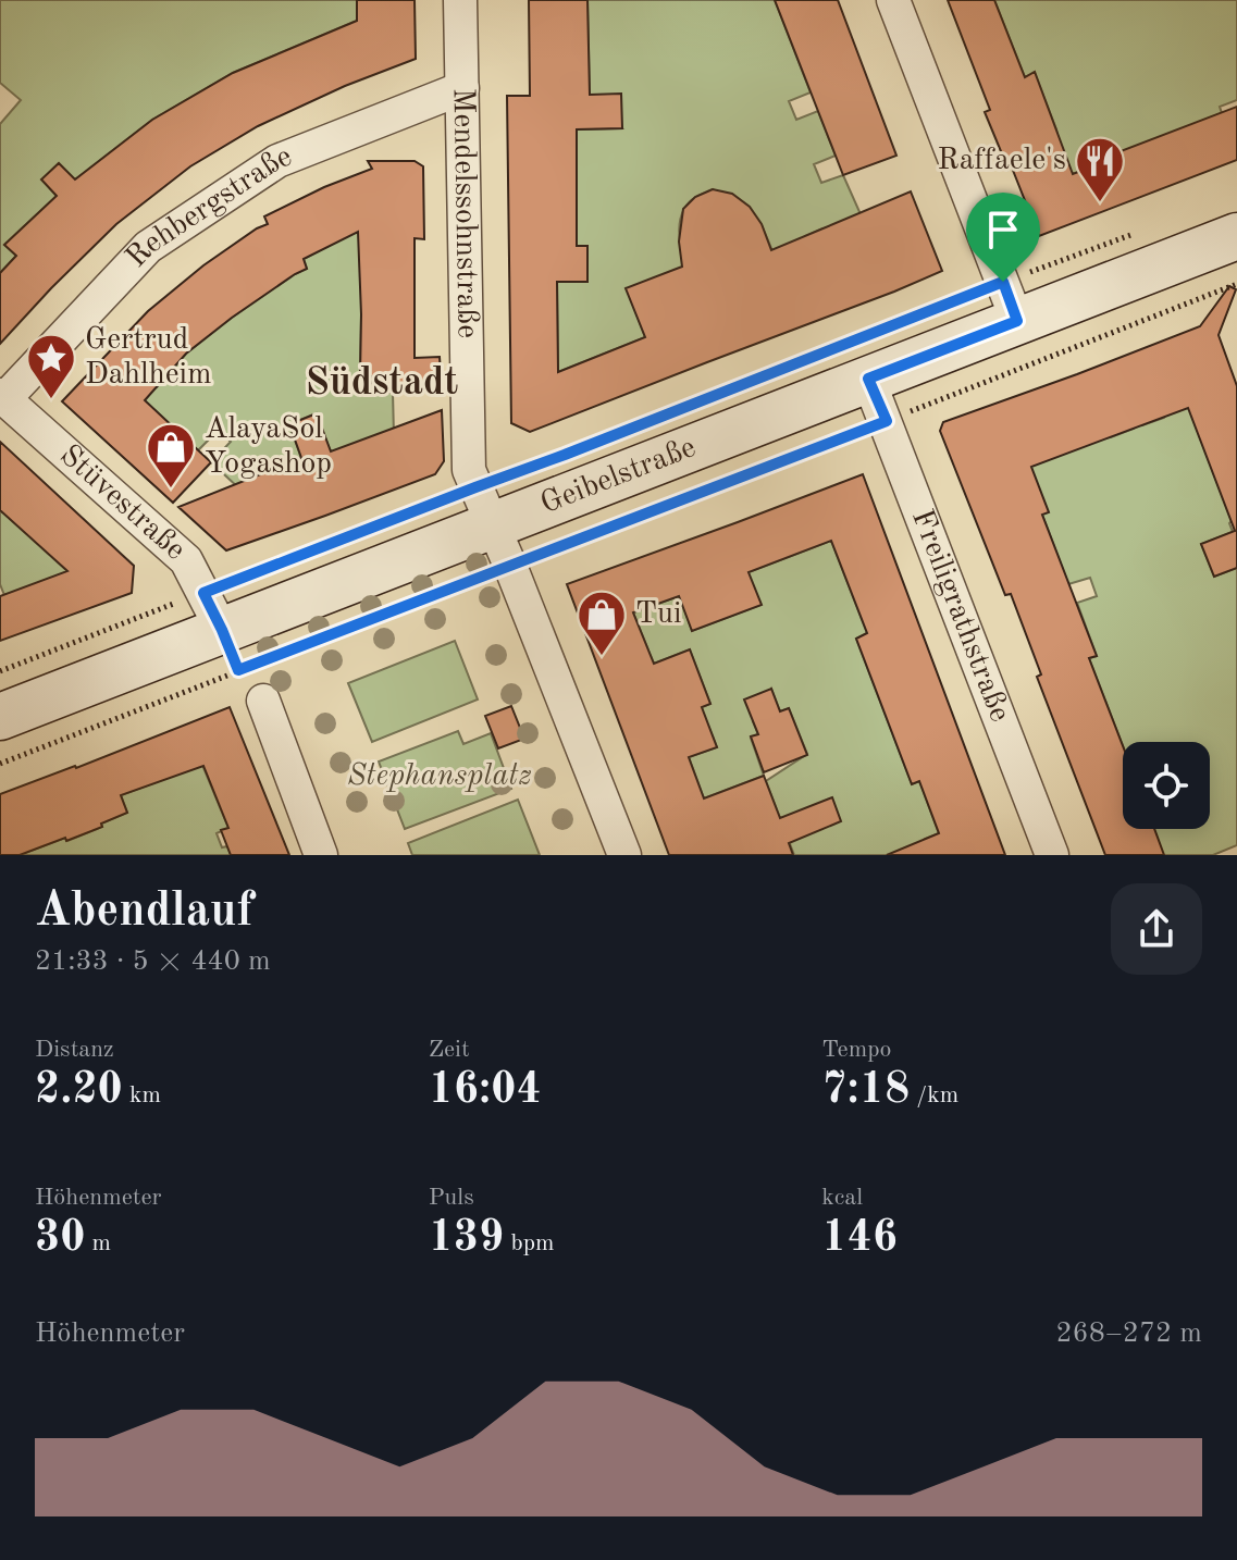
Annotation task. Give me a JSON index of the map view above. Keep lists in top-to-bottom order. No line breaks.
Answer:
{"streets":{"street":["Mendelssohnstraße","Rehbergstraße","Geibelstraße","Stüvestraße","Freiligrathstraße"]},"crossings":[["Mendelssohnstraße","Rehbergstraße"],["Mendelssohnstraße","Geibelstraße"],["Rehbergstraße","Stüvestraße"],["Geibelstraße","Stüvestraße"],["Geibelstraße","Freiligrathstraße"]],"districts":["Südstadt"],"parks":["Stephansplatz"],"places":{"restaurant":["Raffaele's"],"place":["Gertrud Dahlheim"],"shop":["AlayaSol Yogashop","Tui"]},"page":{"heading":["Abendlauf","21:33 · 5 × 440 m"],"stats":[["Distanz","2.20 km"],["Zeit","16:04"],["Tempo","7:18 /km"],["Höhenmeter","30 m"],["Puls","139 bpm"],["kcal","146"]],"chart":["Höhenmeter","268–272 m"]}}
